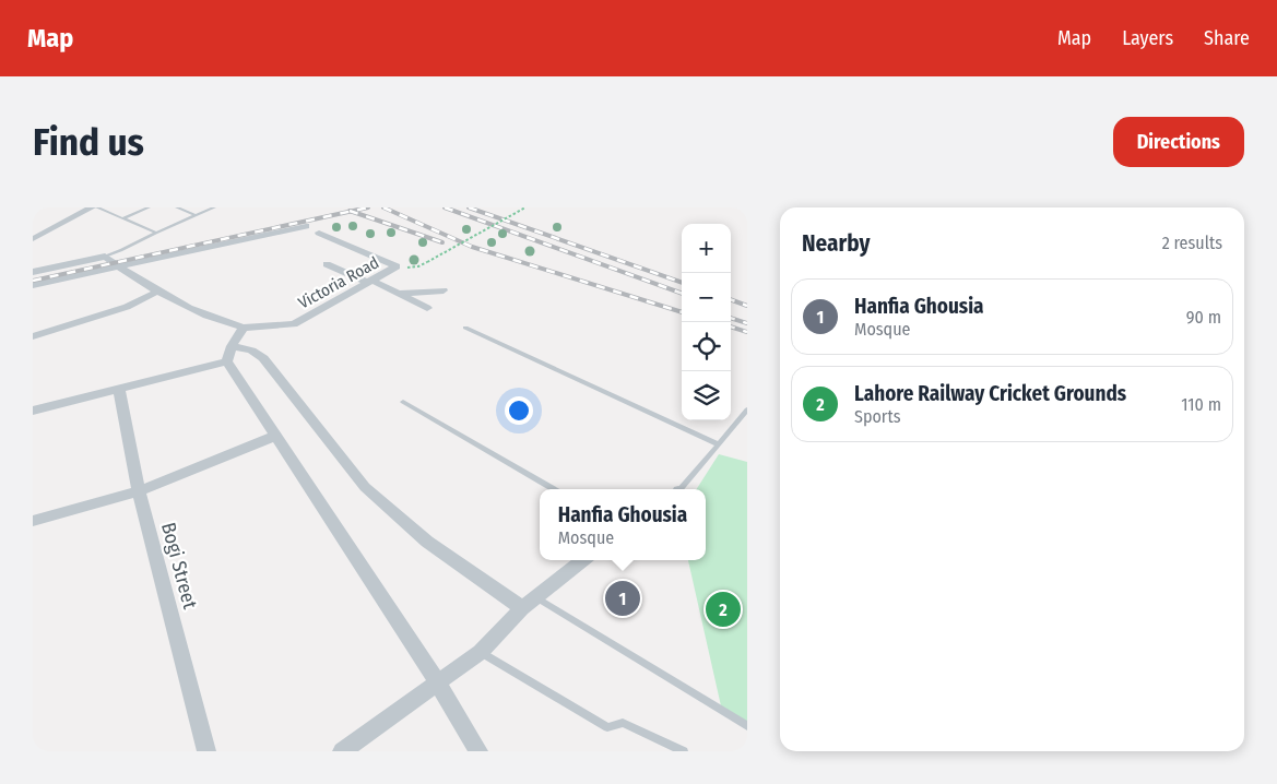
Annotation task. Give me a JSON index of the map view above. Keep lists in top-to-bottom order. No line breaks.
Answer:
{"streets":{"street":["Victoria Road","Bogi Street"]},"page":{"header":"Map","nav":["Map","Layers","Share"],"buttons":"Directions","title":"Find us","heading":["Nearby","2 results"],"map_buttons":["+","−"],"list":[{"mark":"1","name":"Hanfia Ghousia","note":"Mosque","value":"90 m"},{"mark":"2","name":"Lahore Railway Cricket Grounds","note":"Sports","value":"110 m"}],"popup":["Hanfia Ghousia","Mosque"],"pins":["1","2"]}}
